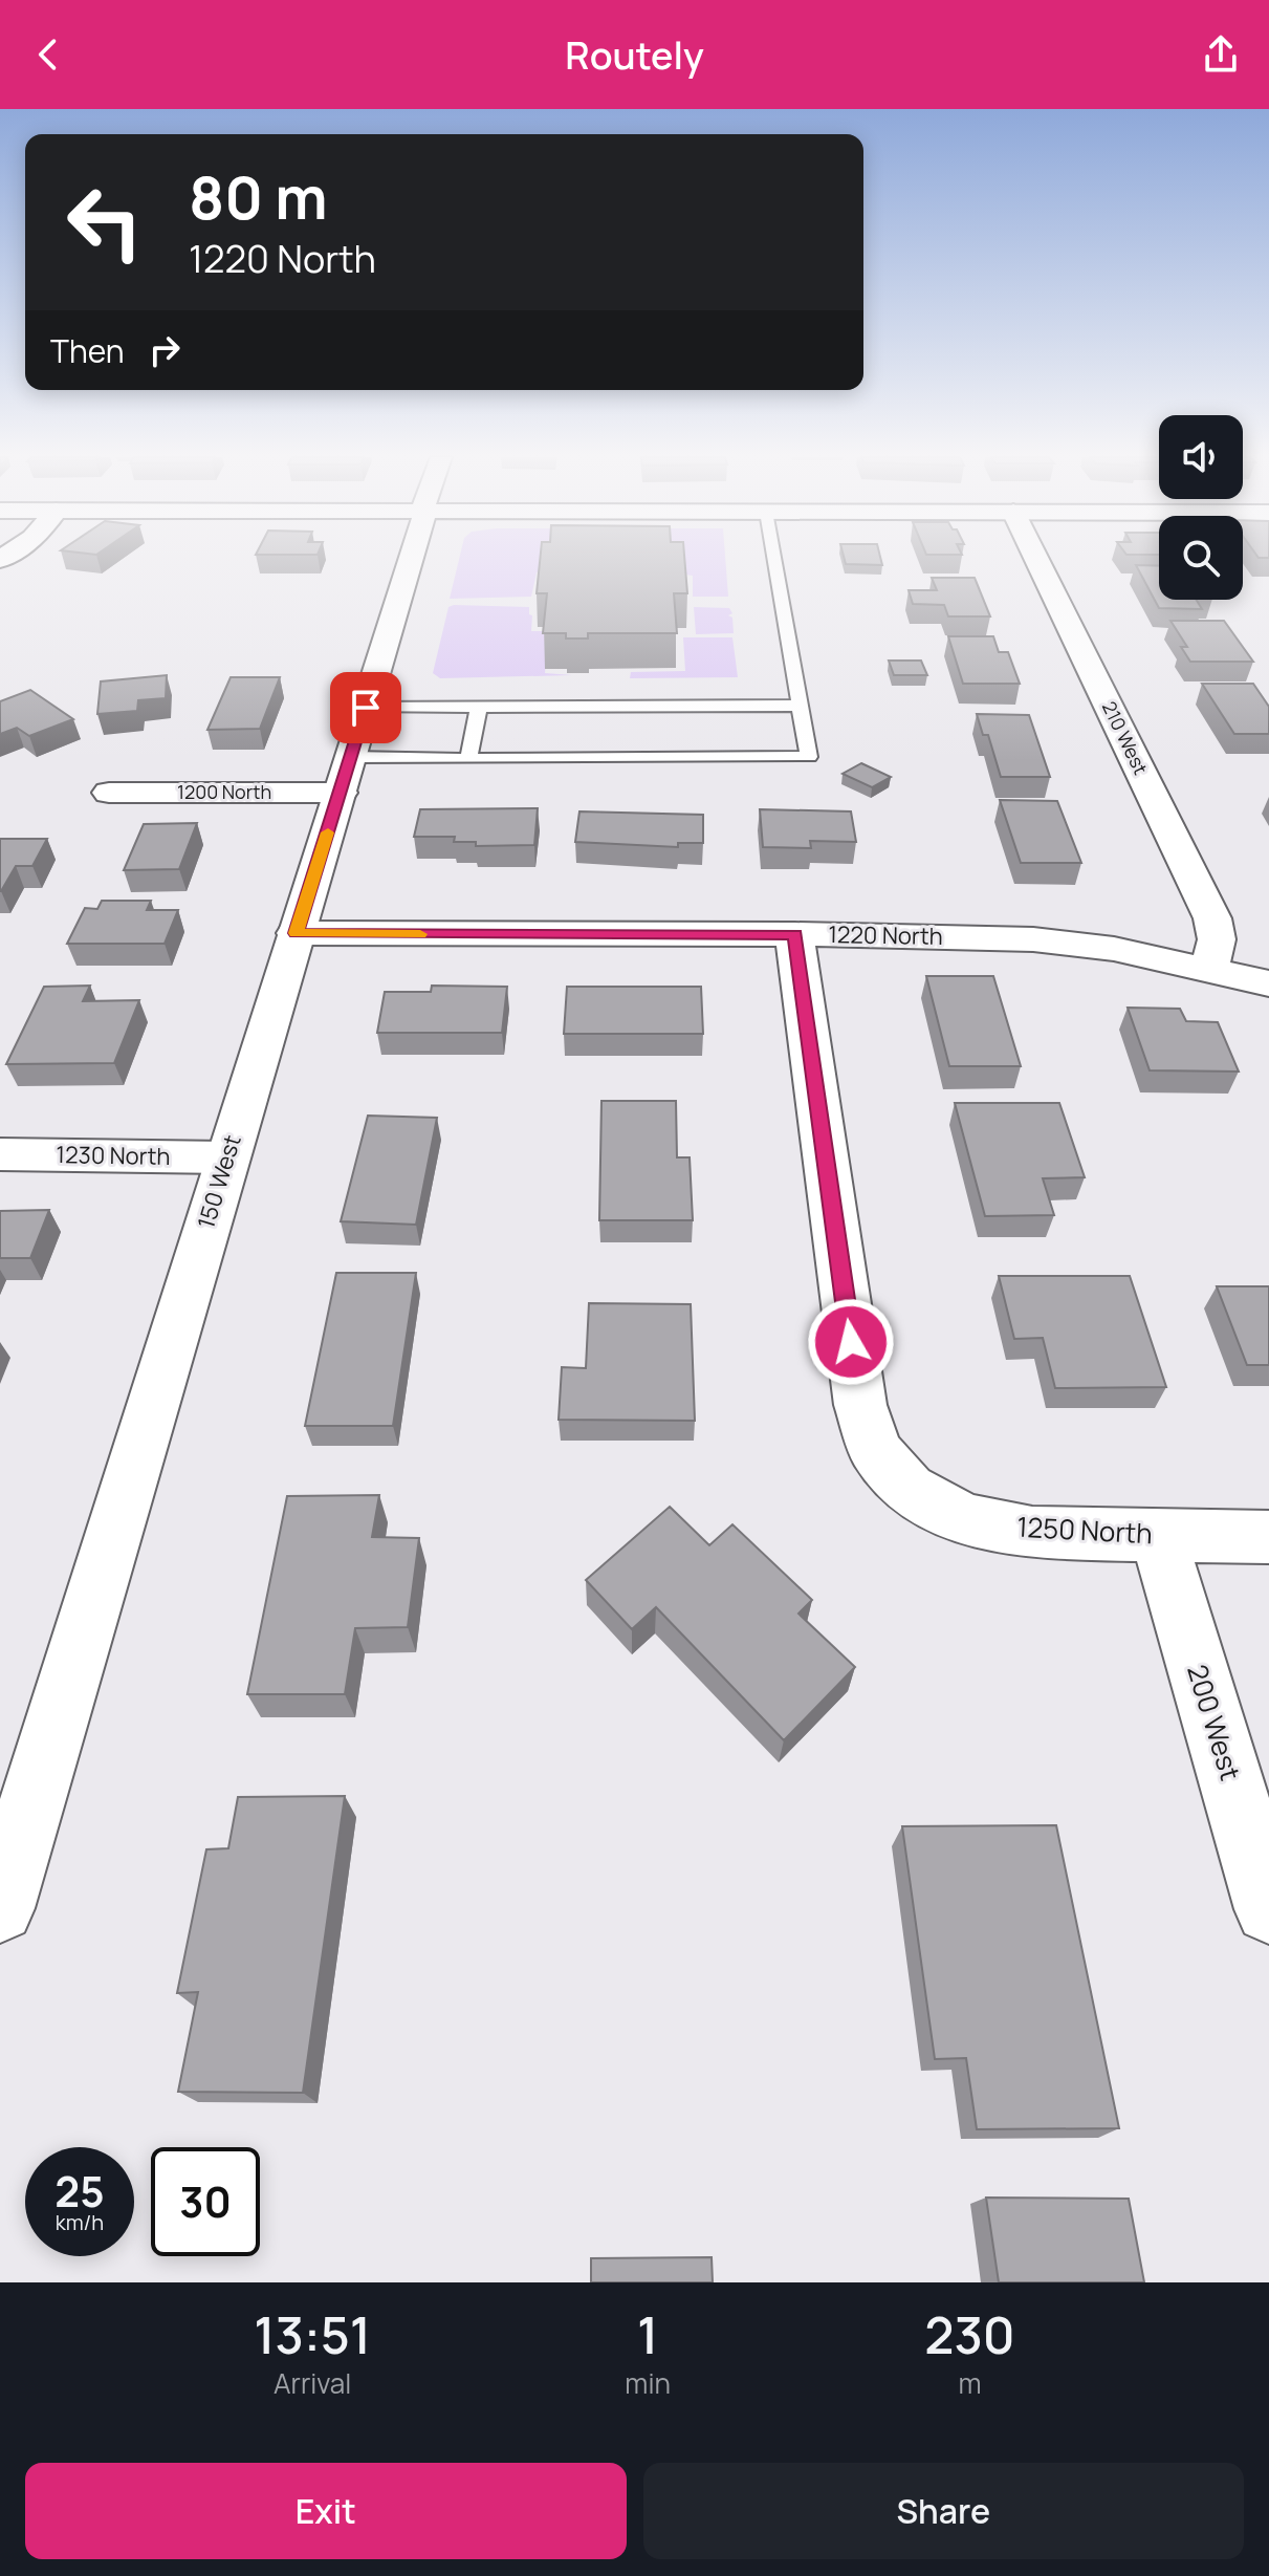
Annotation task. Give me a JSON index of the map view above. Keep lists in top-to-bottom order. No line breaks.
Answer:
{"streets":{"street":["210 West","1200 North","1220 North","1230 North","150 West","1250 North","200 West"]},"crossings":[["210 West","1220 North"],["1200 North","150 West"],["1220 North","150 West"],["1220 North","1250 North"],["1230 North","150 West"],["1250 North","200 West"]],"page":{"header":"Routely","turn":["80 m","1220 North"],"then":"Then","speed":"25 km/h","limit":"30","eta":["13:51","Arrival","1","min","230","m"],"buttons":["Exit","Share"]}}
